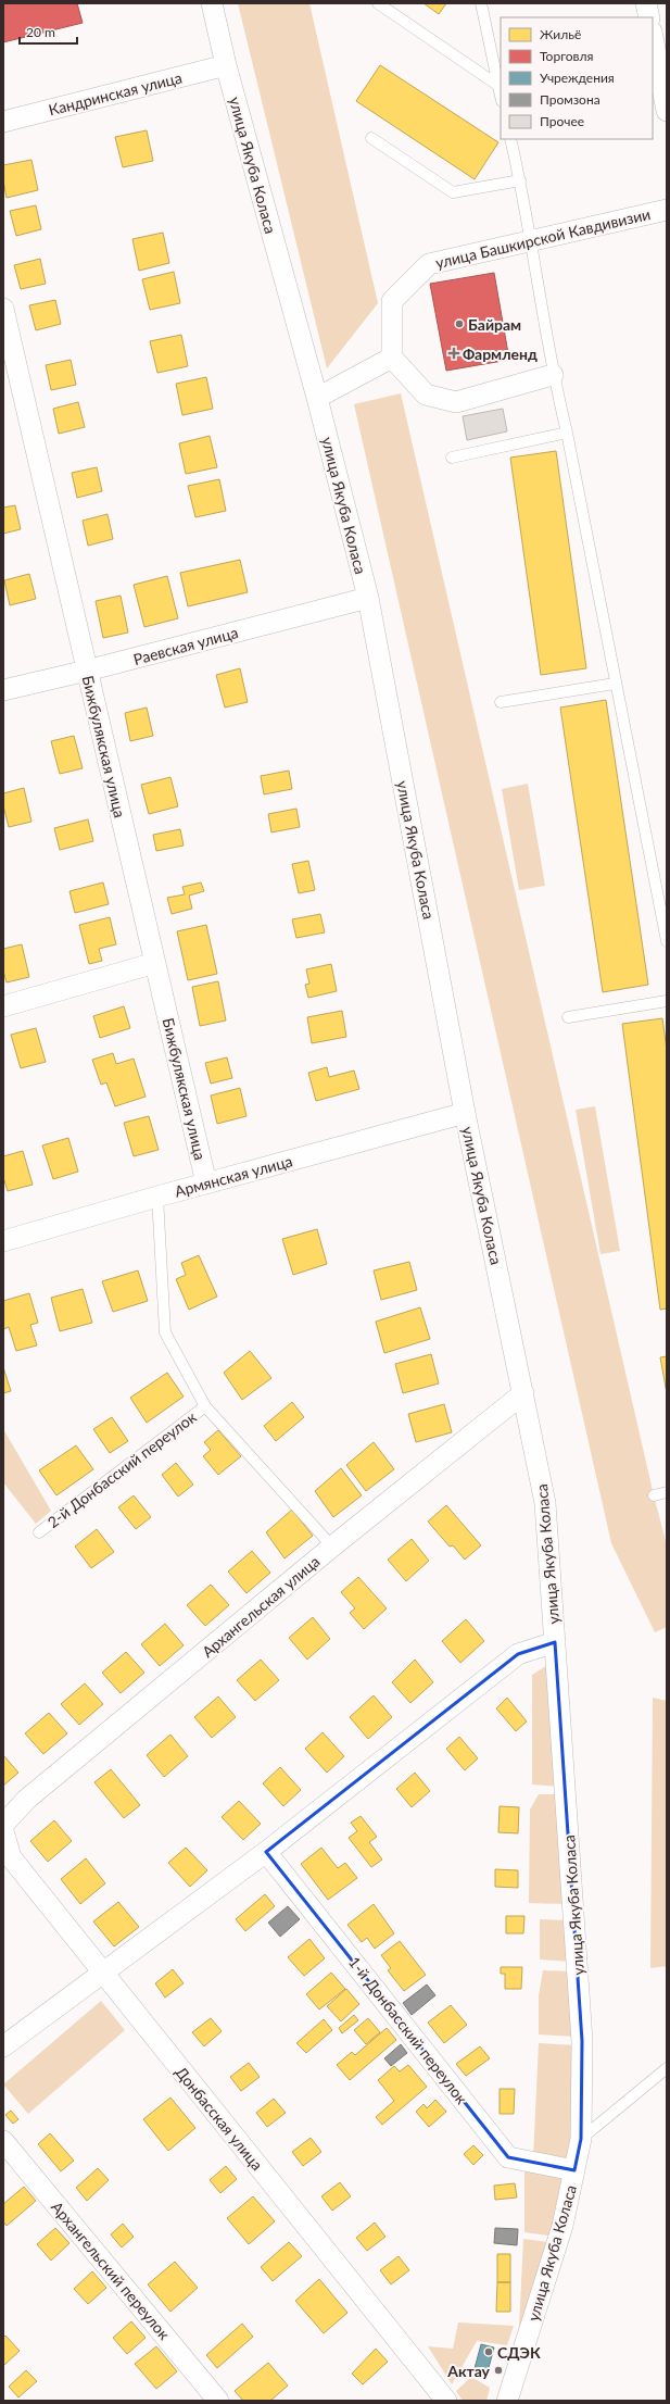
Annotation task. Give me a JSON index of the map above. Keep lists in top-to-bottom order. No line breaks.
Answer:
{"streets":{"street":["Кандринская улица","улица Якуба Коласа","улица Башкирской Кавдивизии","Раевская улица","Бижбулякская улица","Армянская улица","Архангельская улица","1-й Донбасский переулок","Донбасская улица","Архангельский переулок"],"lane":["2-й Донбасский переулок"]},"crossings":[["Кандринская улица","улица Якуба Коласа"],["улица Якуба Коласа","Раевская улица"],["улица Якуба Коласа","Армянская улица"],["улица Якуба Коласа","Архангельская улица"],["улица Якуба Коласа","1-й Донбасский переулок"],["Раевская улица","Бижбулякская улица"],["Бижбулякская улица","Армянская улица"],["Армянская улица","2-й Донбасский переулок"],["2-й Донбасский переулок","Архангельская улица"]],"places":{"other":["Байрам","СДЭК","Актау"],"health":["Фармленд"]},"legend":["Жильё","Торговля","Учреждения","Промзона","Прочее"],"scale_bar":"20 m"}
